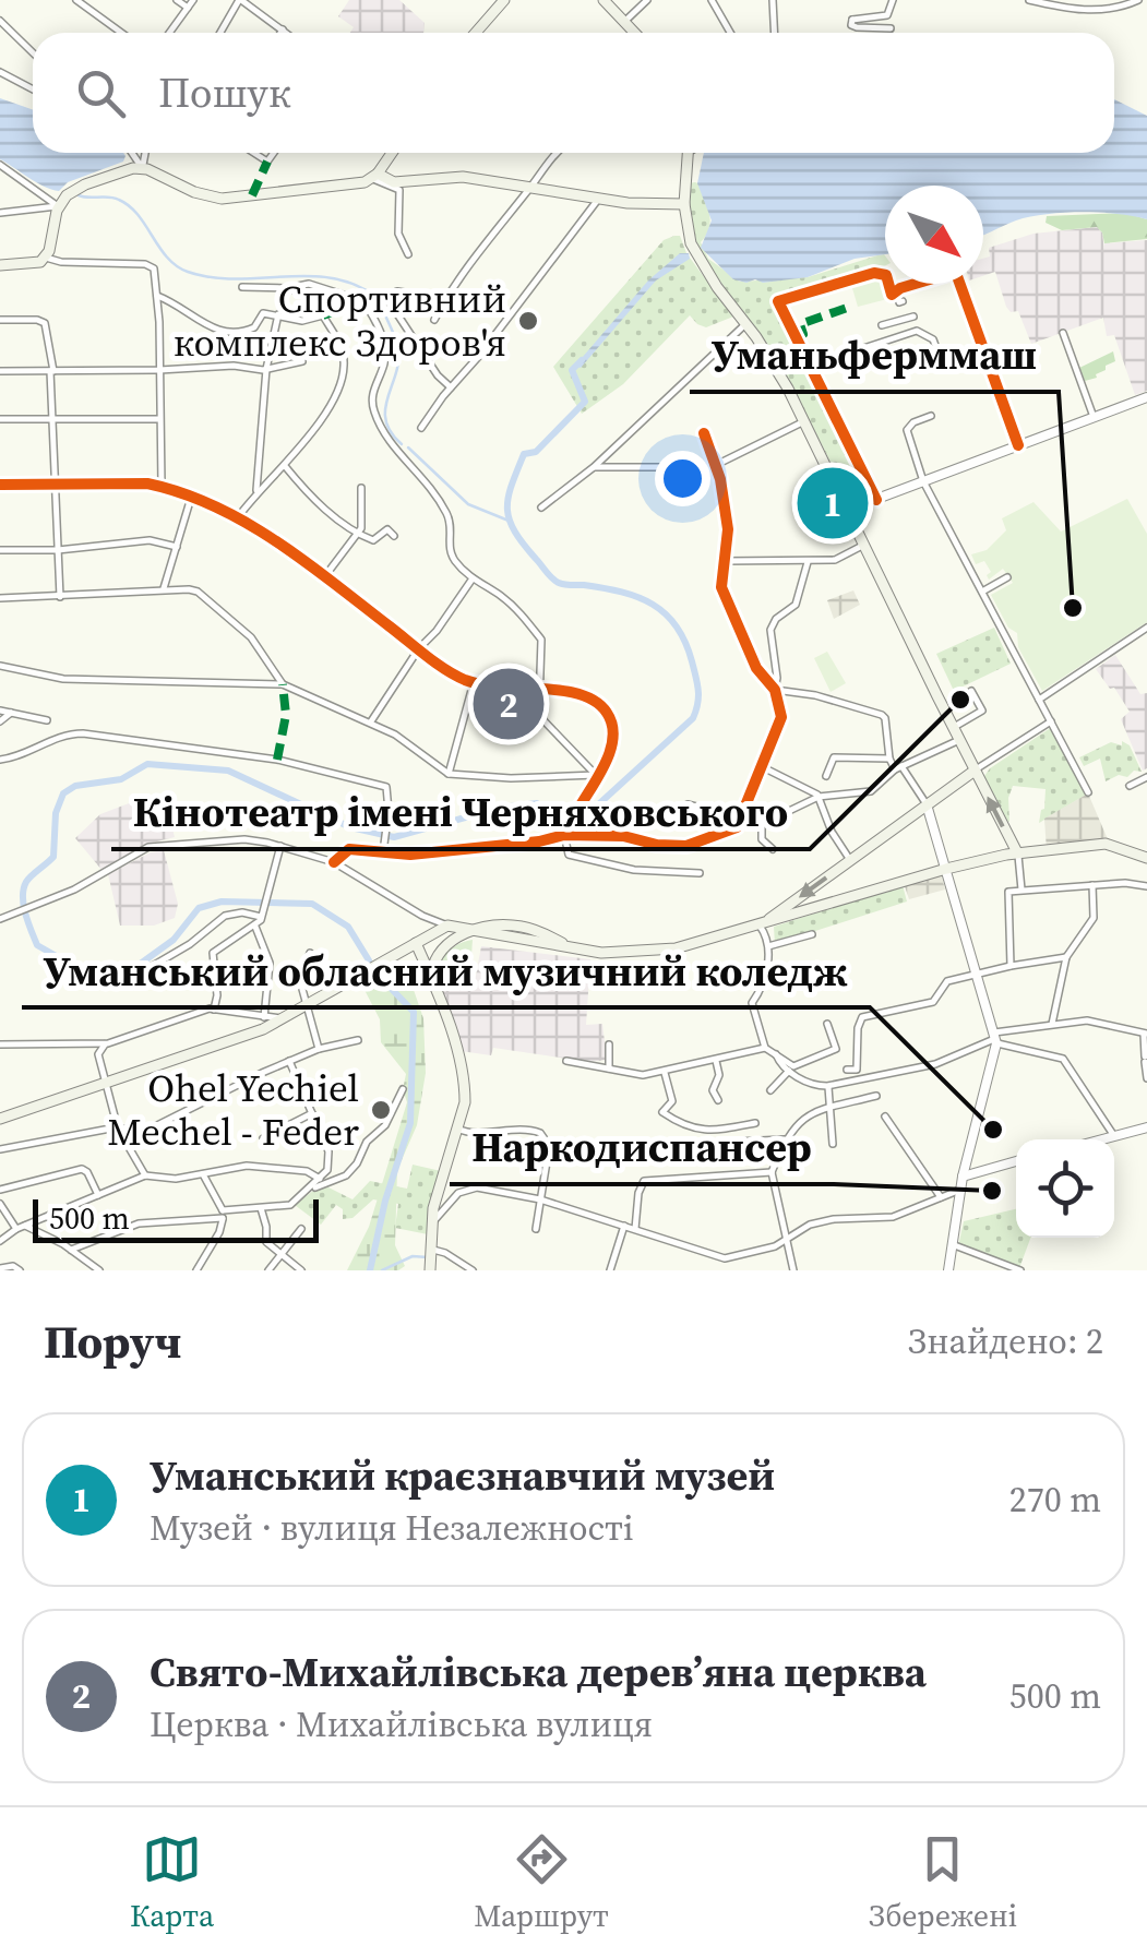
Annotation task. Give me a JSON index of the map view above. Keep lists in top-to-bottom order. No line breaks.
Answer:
{"places":["Спортивний комплекс Здоров'я","Уманьферммаш","Кінотеатр імені Черняховського","Ohel Yechiel Mechel - Feder","Уманський обласний музичний коледж","Наркодиспансер"],"scale_bar":"500 m","north":"bottom right","page":{"search":"Пошук","pins":["1","2"],"scale":"500 m","heading":["Поруч","Знайдено: 2"],"list":[{"mark":"1","name":"Уманський краєзнавчий музей","note":"Музей · вулиця Незалежності","value":"270 m"},{"mark":"2","name":"Свято-Михайлівська деревʼяна церква","note":"Церква · Михайлівська вулиця","value":"500 m"}],"nav":["Карта","Маршрут","Збережені"]}}
